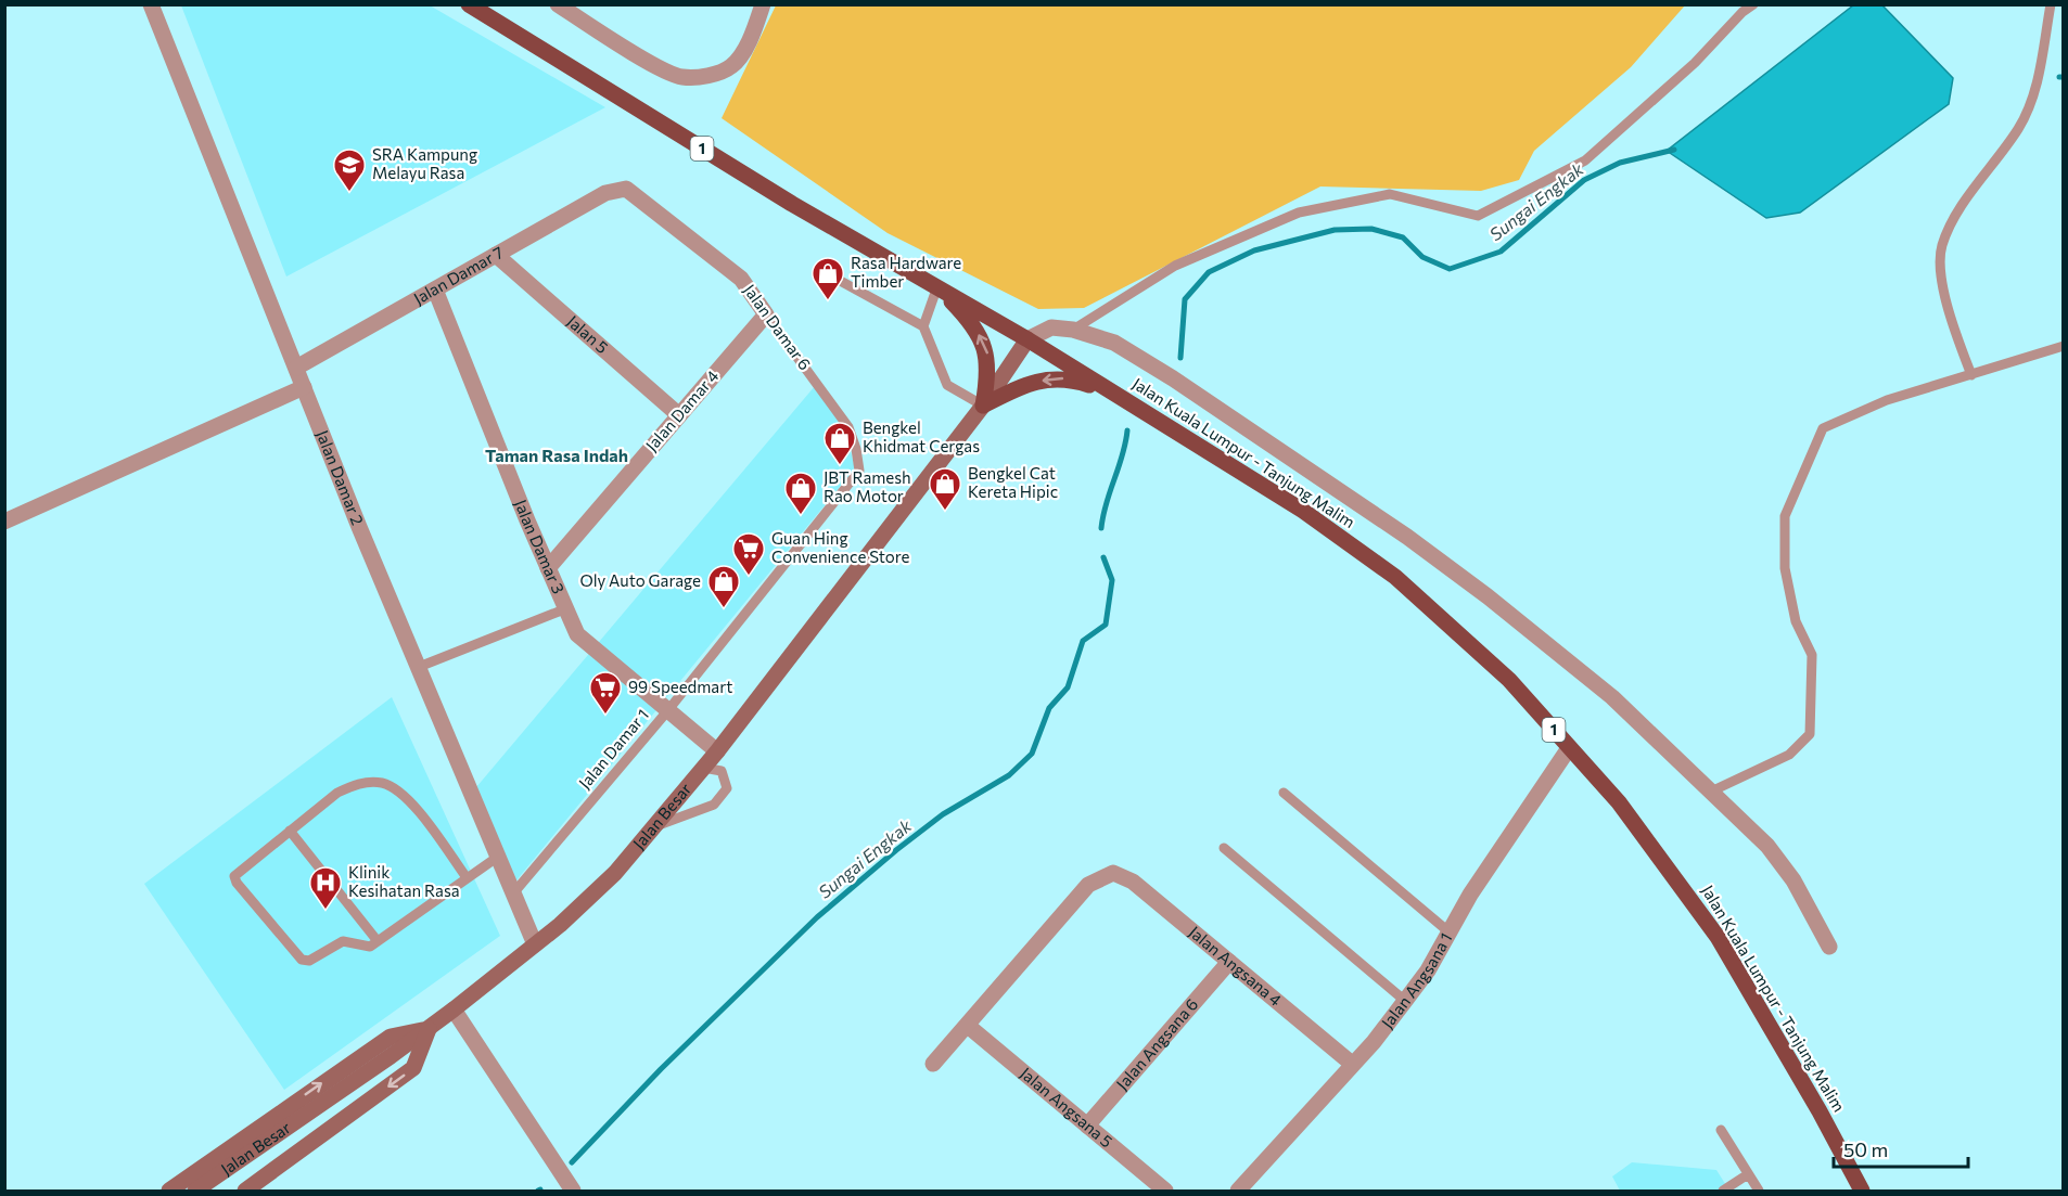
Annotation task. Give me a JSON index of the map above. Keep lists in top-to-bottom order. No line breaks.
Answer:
{"streets":{"main road":["1","Jalan Kuala Lumpur - Tanjung Malim","Jalan Besar"],"street":["Jalan Damar 7","Jalan Damar 6","Jalan 5","Jalan Damar 4","Jalan Damar 2","Jalan Damar 3","Jalan Angsana 4","Jalan Angsana 1","Jalan Angsana 6","Jalan Angsana 5"],"lane":["Jalan Damar 1"]},"crossings":[["Jalan Damar 7","Jalan Damar 6"],["Jalan Damar 7","Jalan 5"],["Jalan Damar 7","Jalan Damar 2"],["Jalan Damar 7","Jalan Damar 3"],["Jalan Damar 6","Jalan Damar 4"],["Jalan Damar 6","Jalan Damar 1"],["Jalan 5","Jalan Damar 4"],["Jalan Damar 4","Jalan Damar 3"],["Jalan Kuala Lumpur - Tanjung Malim","Jalan Besar"],["Jalan Kuala Lumpur - Tanjung Malim","Jalan Angsana 1"],["Jalan Damar 2","Jalan Damar 1"],["Jalan Damar 2","Jalan Besar"],["Jalan Damar 3","Jalan Damar 1"],["Jalan Damar 3","Jalan Besar"],["Jalan Angsana 4","Jalan Angsana 1"],["Jalan Angsana 4","Jalan Angsana 6"],["Jalan Angsana 4","Jalan Angsana 5"],["Jalan Angsana 6","Jalan Angsana 5"]],"districts":["Taman Rasa Indah"],"water":["Sungai Engkak"],"places":{"school or university":["SRA Kampung Melayu Rasa"],"shop":["Rasa Hardware Timber","Bengkel Khidmat Cergas","Bengkel Cat Kereta Hipic","JBT Ramesh Rao Motor","Oly Auto Garage"],"supermarket":["Guan Hing Convenience Store","99 Speedmart"],"hospital":["Klinik Kesihatan Rasa"]},"scale_bar":"50 m"}
